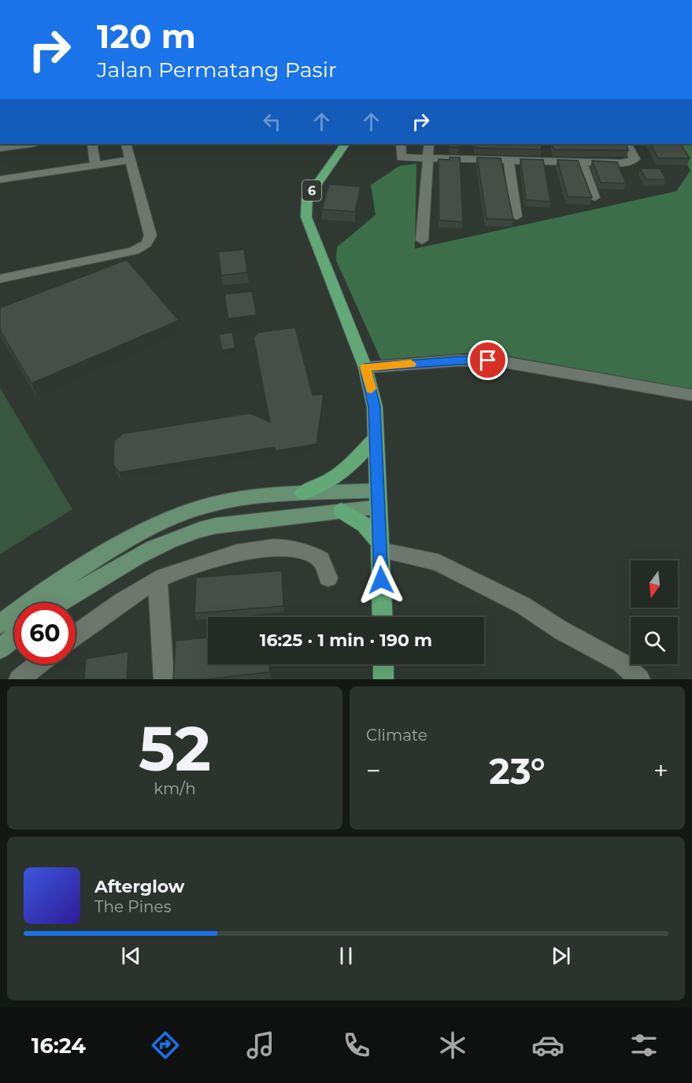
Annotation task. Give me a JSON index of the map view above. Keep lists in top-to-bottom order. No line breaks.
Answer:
{"streets":{"main road":["6"]},"north":"bottom","page":{"turn":["120 m","Jalan Permatang Pasir"],"limit":"60","trip":"16:25 · 1 min · 190 m","tile":[["52","km/h"],"Climate"],"heat":["−","23°","+"],"song":["Afterglow","The Pines"],"tabs":"16:24"}}
